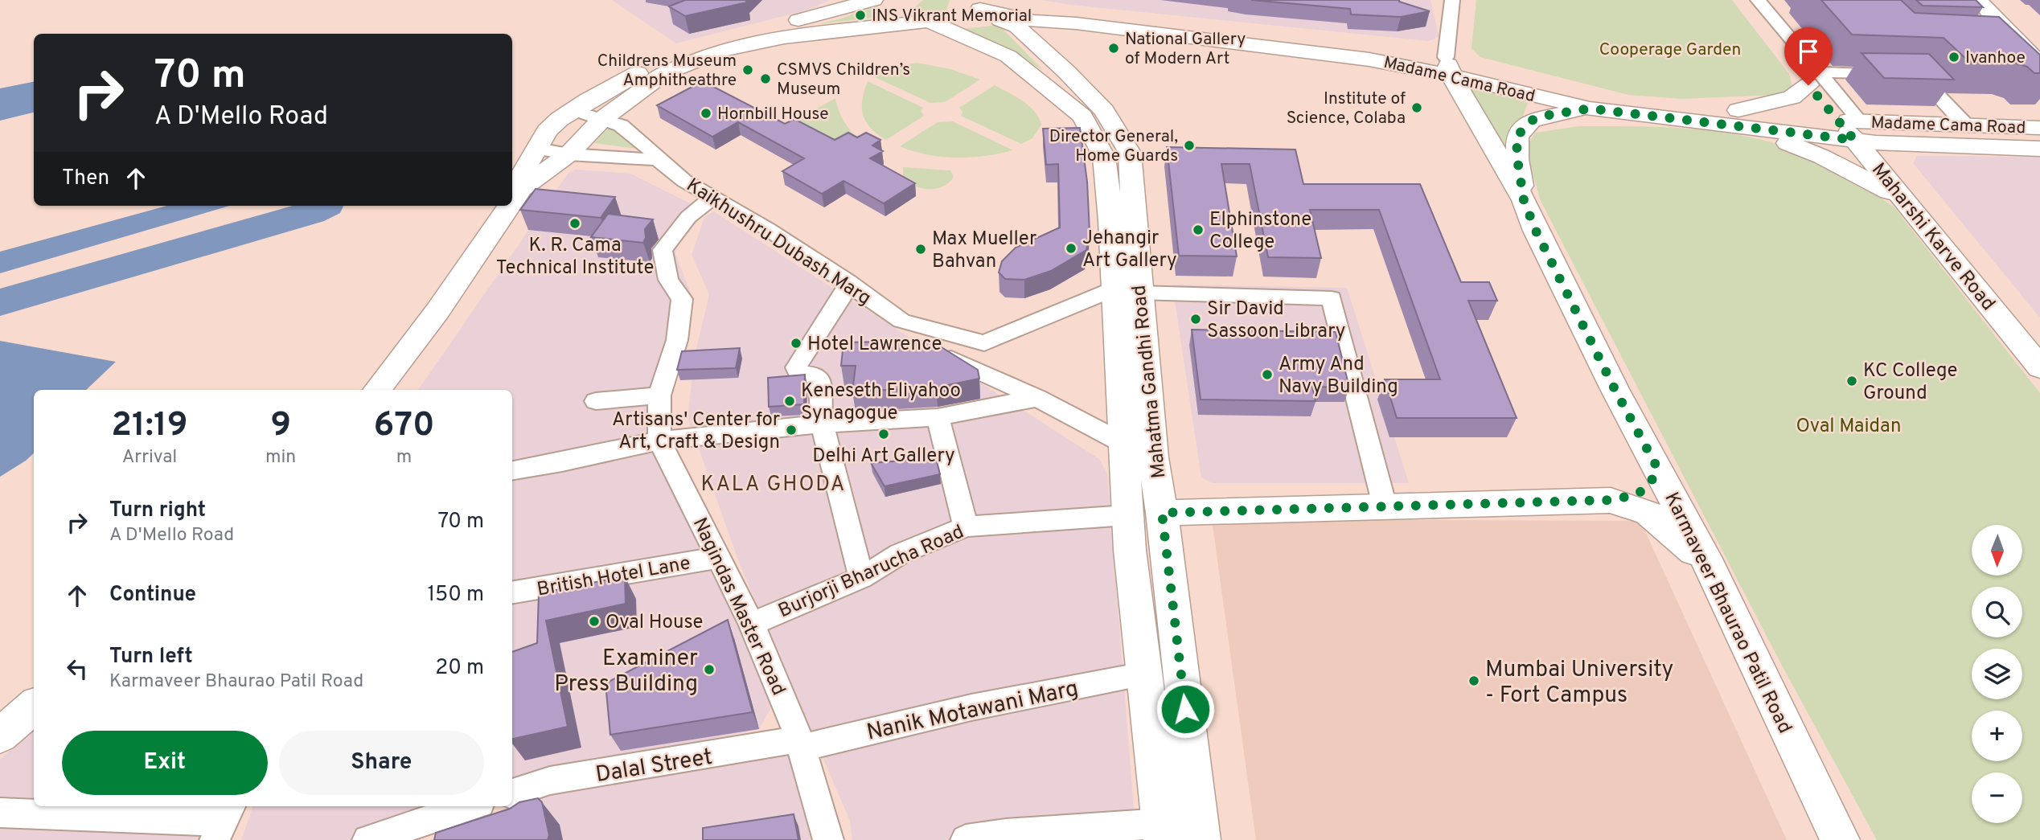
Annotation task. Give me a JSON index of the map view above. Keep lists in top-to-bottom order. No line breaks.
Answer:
{"streets":{"main road":["Madame Cama Road","Maharshi Karve Road","Mahatma Gandhi Road","Karmaveer Bhaurao Patil Road"],"street":["Kaikhushru Dubash Marg","Burjorji Bharucha Road","British Hotel Lane","Nagindas Master Road","Nanik Motawani Marg","Dalal Street"]},"crossings":[["Madame Cama Road","Maharshi Karve Road"],["Madame Cama Road","Karmaveer Bhaurao Patil Road"],["Kaikhushru Dubash Marg","Mahatma Gandhi Road"],["Burjorji Bharucha Road","Nagindas Master Road"],["British Hotel Lane","Nagindas Master Road"],["Nagindas Master Road","Nanik Motawani Marg"],["Nagindas Master Road","Dalal Street"],["Nanik Motawani Marg","Dalal Street"]],"districts":["KALA GHODA"],"parks":["Cooperage Garden","Oval Maidan"],"places":["INS Vikrant Memorial","National Gallery of Modern Art","Ivanhoe","Childrens Museum Amphitheathre","CSMVS Children’s Museum","Institute of Science, Colaba","Hornbill House","Director General, Home Guards","K. R. Cama Technical Institute","Elphinstone College","Jehangir Art Gallery","Max Mueller Bahvan","Sir David Sassoon Library","Hotel Lawrence","Army And Navy Building","KC College Ground","Keneseth Eliyahoo Synagogue","Artisans' Center for Art, Craft & Design","Delhi Art Gallery","Oval House","Examiner Press Building","Mumbai University - Fort Campus"],"north":"bottom","page":{"turn":["70 m","A D'Mello Road"],"then":"Then","eta":["21:19","Arrival","9","min","670","m"],"list":[{"name":"Turn right","note":"A D'Mello Road","value":"70 m"},{"name":"Continue","value":"150 m"},{"name":"Turn left","note":"Karmaveer Bhaurao Patil Road","value":"20 m"}],"map_buttons":["+","−"],"buttons":["Exit","Share"]}}
